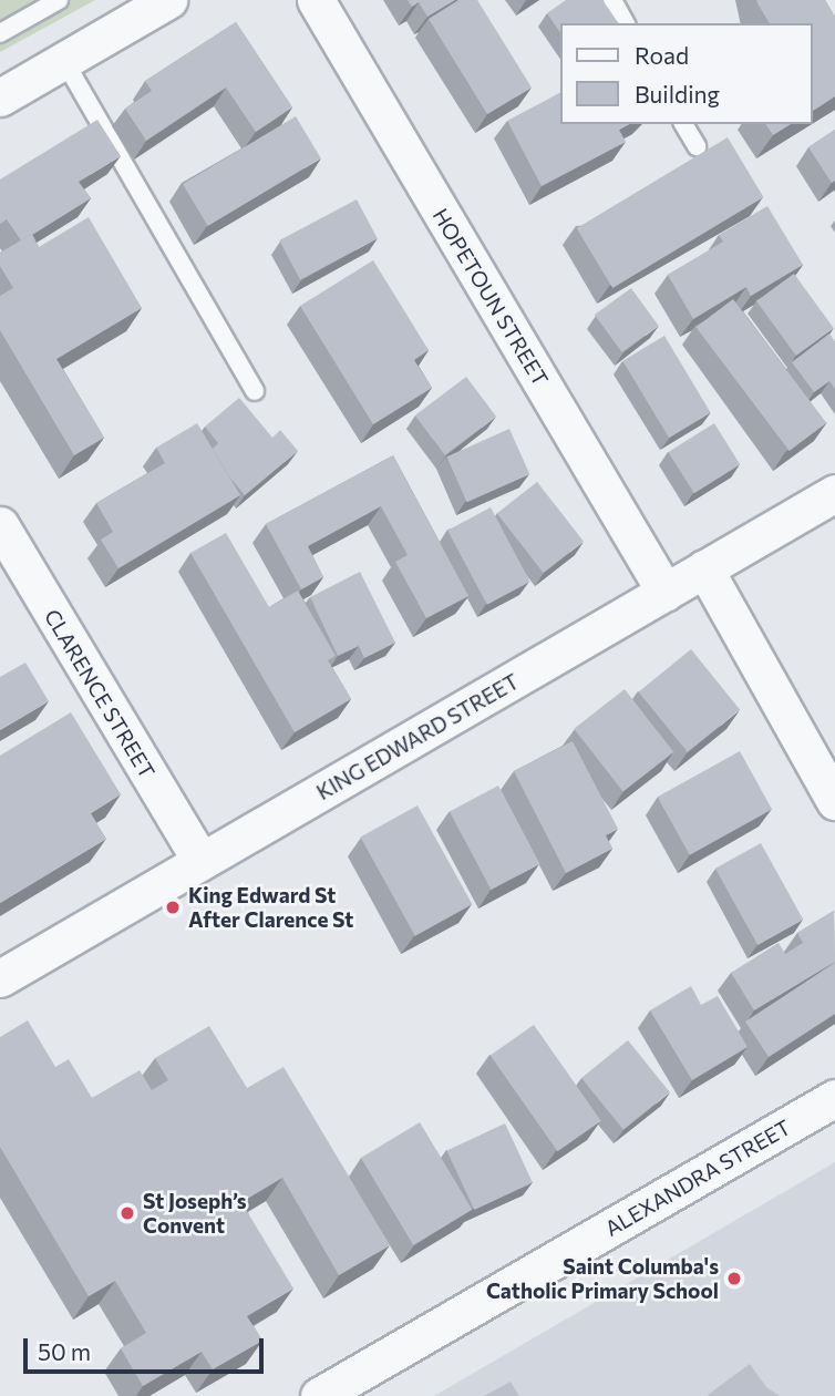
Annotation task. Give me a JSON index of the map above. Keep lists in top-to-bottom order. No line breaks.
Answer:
{"streets":{"street":["HOPETOUN STREET","CLARENCE STREET","KING EDWARD STREET","ALEXANDRA STREET"]},"crossings":[["HOPETOUN STREET","KING EDWARD STREET"],["CLARENCE STREET","KING EDWARD STREET"]],"places":["King Edward St After Clarence St","St Joseph’s Convent","Saint Columba's Catholic Primary School"],"legend":["Road","Building"],"scale_bar":"50 m"}
